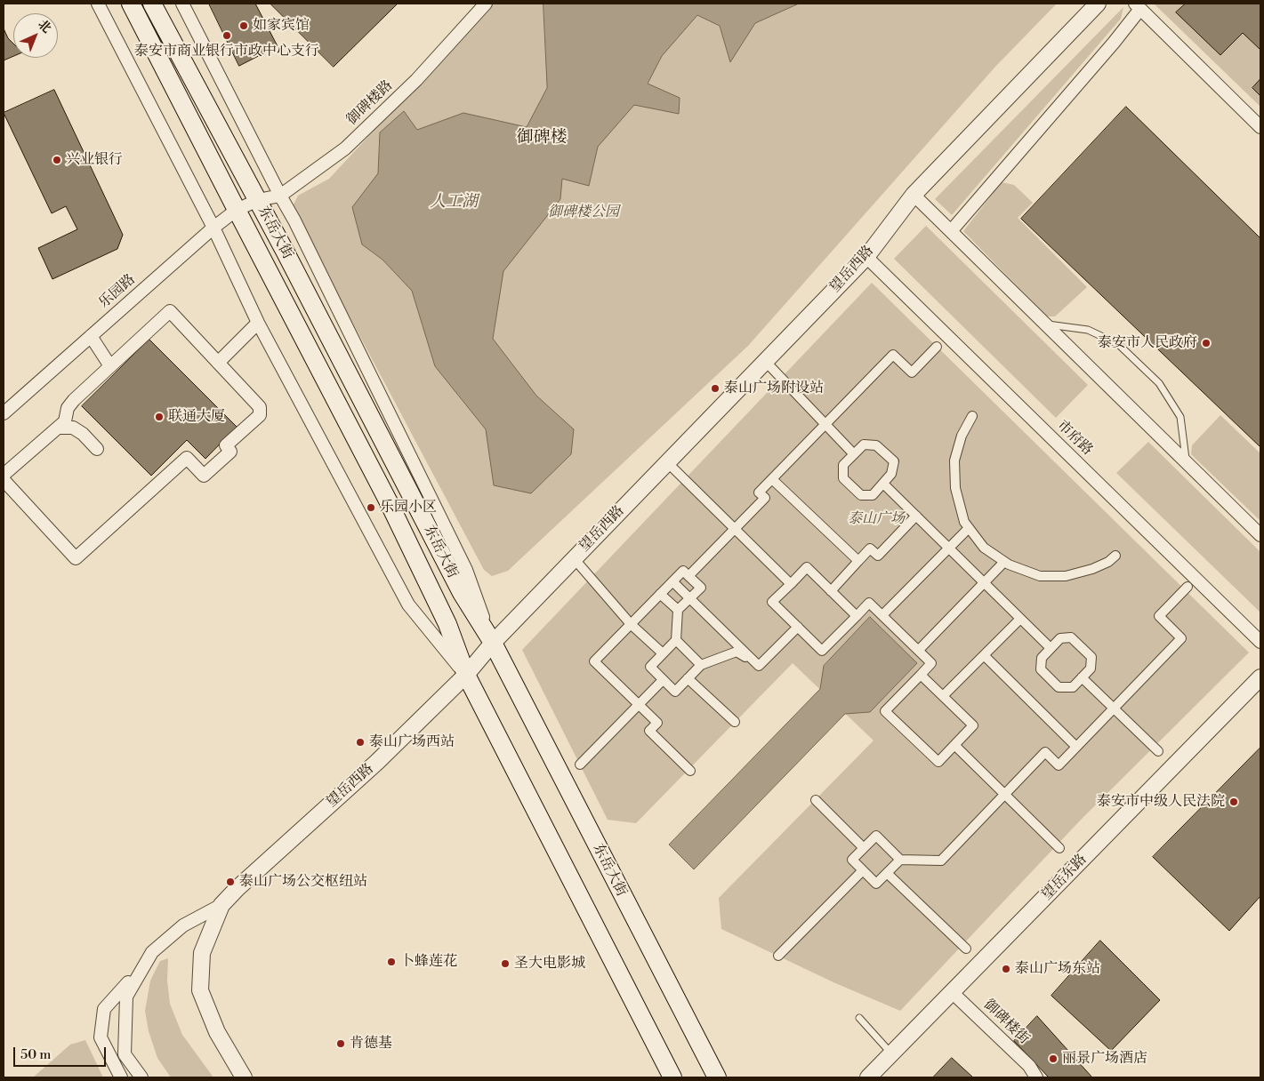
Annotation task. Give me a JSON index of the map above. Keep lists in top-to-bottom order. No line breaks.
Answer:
{"streets":{"main road":["东岳大街"],"street":["御碑楼路","望岳西路","乐园路","市府路","望岳东路","御碑楼街"]},"crossings":[["御碑楼路","东岳大街"],["御碑楼路","乐园路"],["东岳大街","望岳西路"],["东岳大街","乐园路"],["望岳西路","市府路"],["望岳东路","御碑楼街"]],"districts":["御碑楼"],"water":["人工湖"],"parks":["御碑楼公园","泰山广场"],"places":["如家宾馆","泰安市商业银行市政中心支行","兴业银行","泰安市人民政府","泰山广场附设站","联通大厦","乐园小区","泰山广场西站","泰安市中级人民法院","泰山广场公交枢纽站","卜蜂莲花","圣大电影城","泰山广场东站","肯德基","丽景广场酒店"],"scale_bar":"50 m","north":"top right"}
